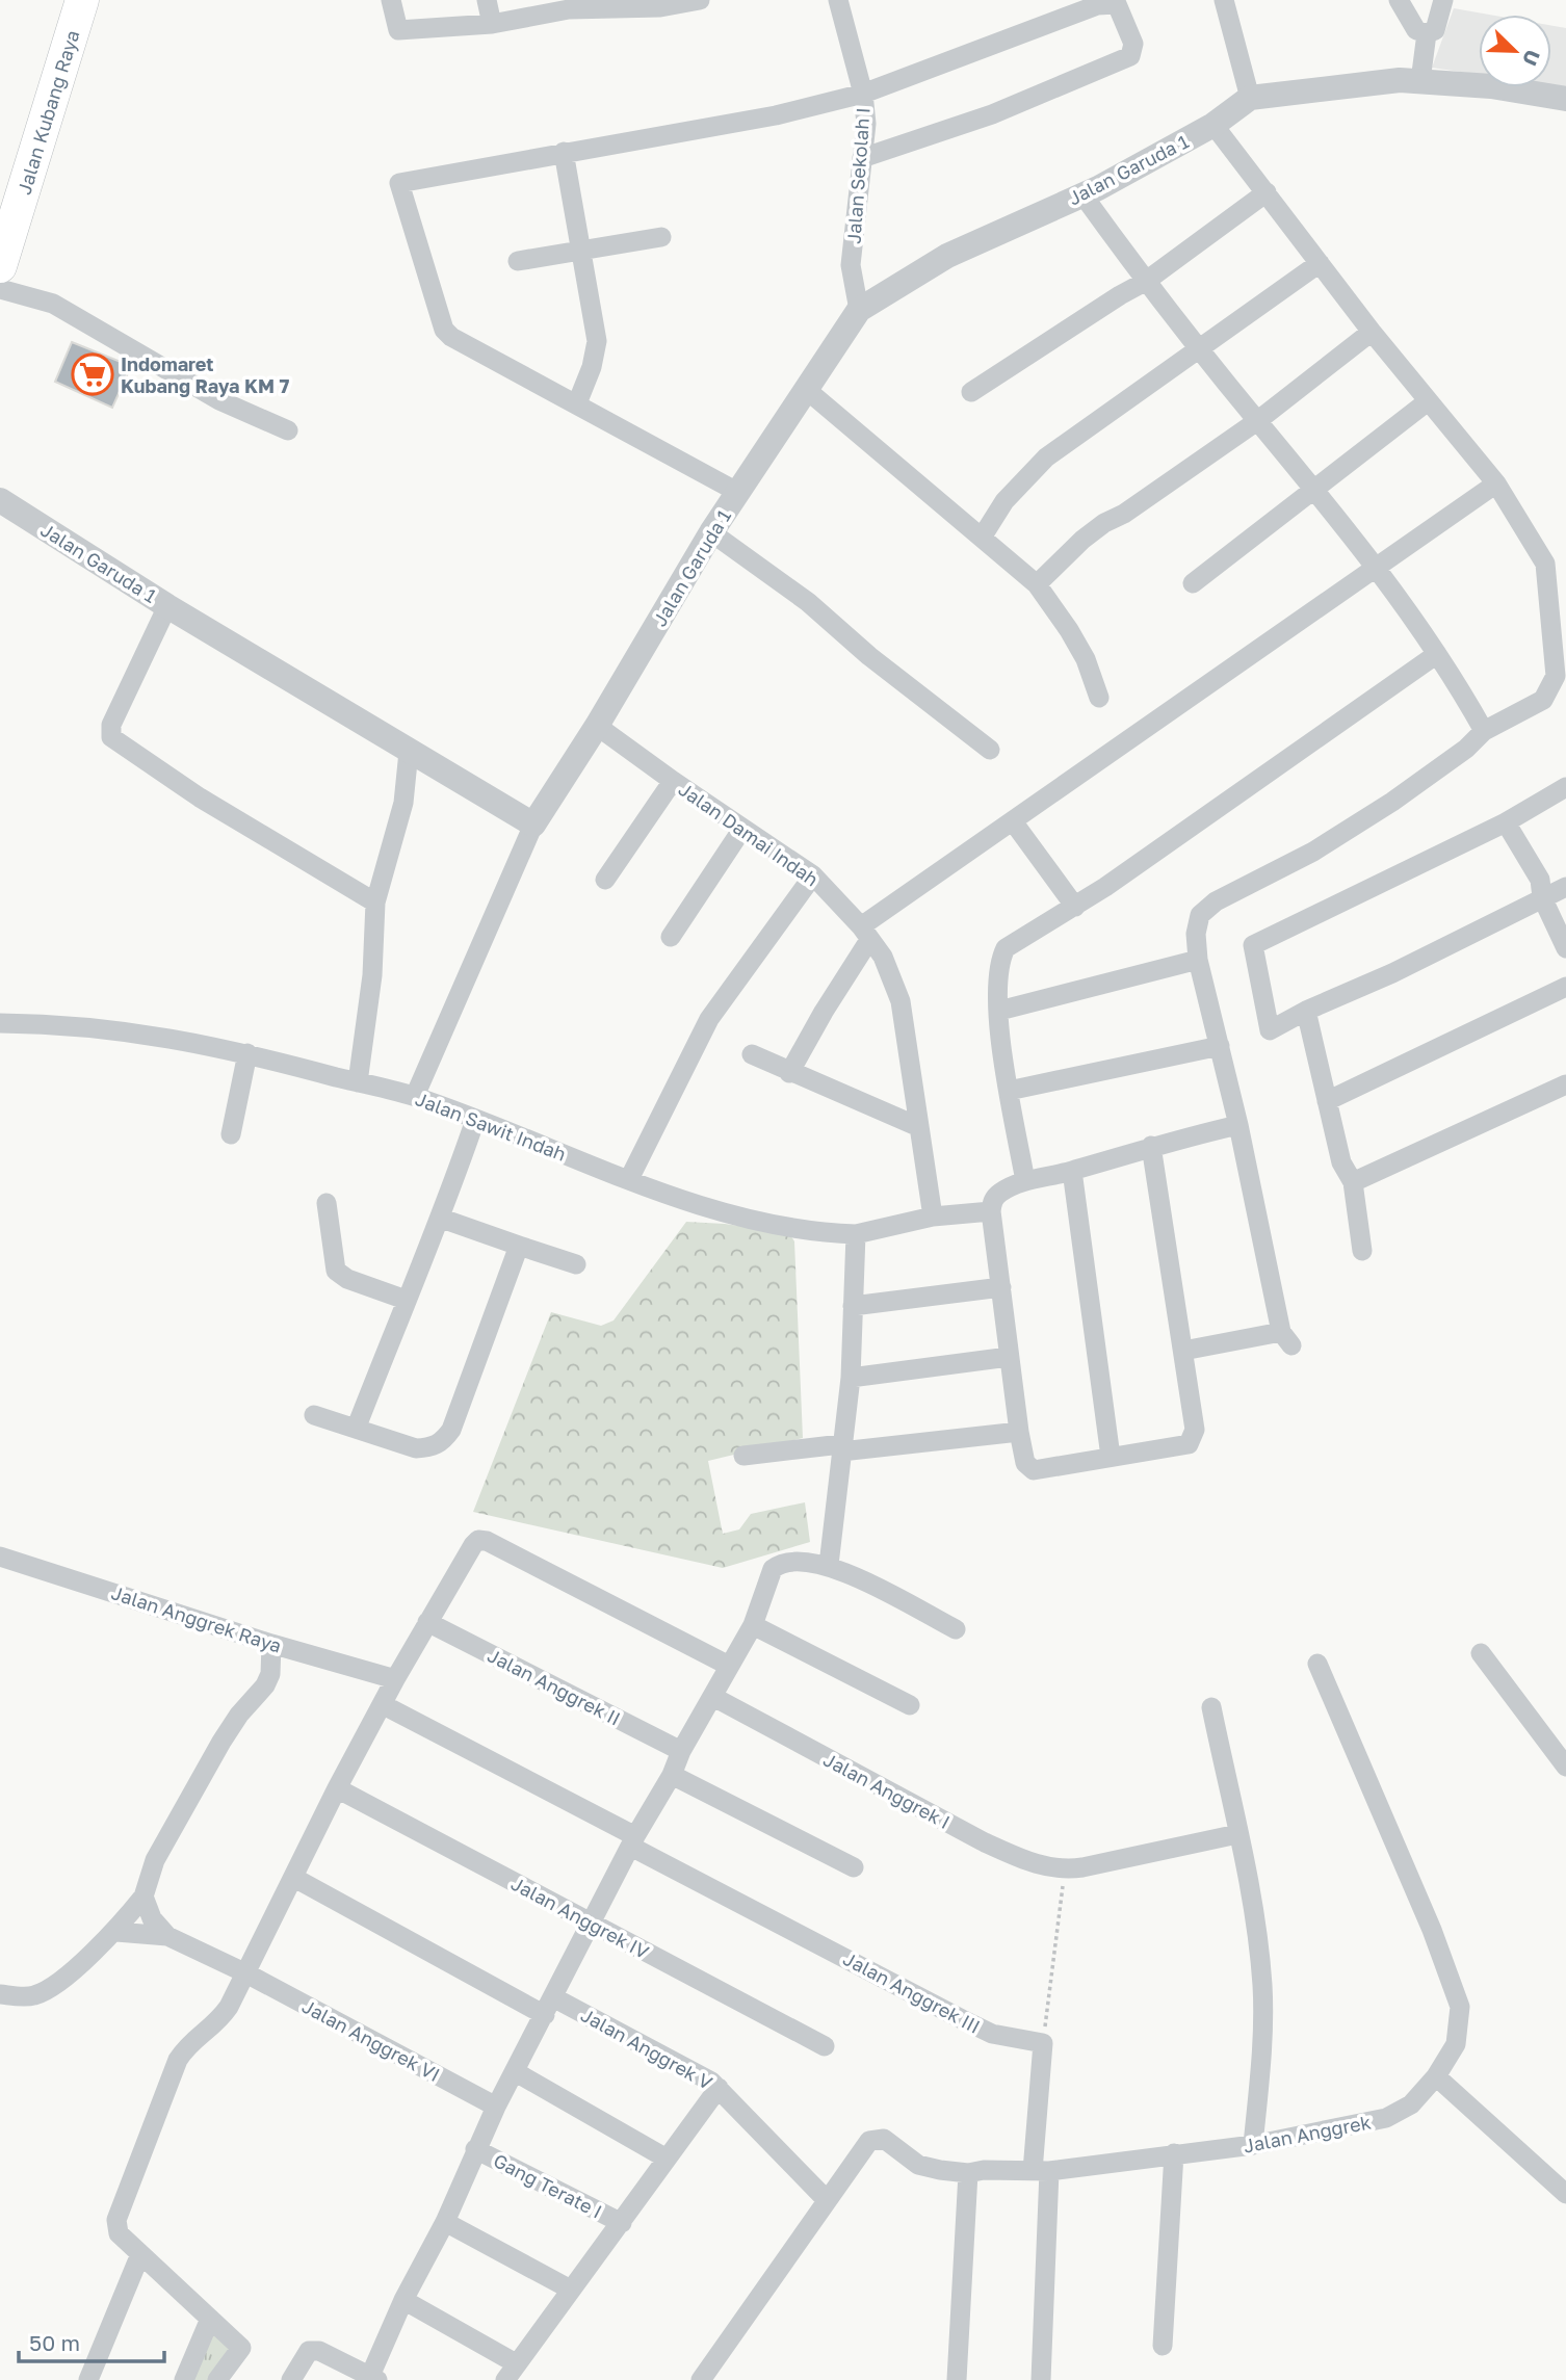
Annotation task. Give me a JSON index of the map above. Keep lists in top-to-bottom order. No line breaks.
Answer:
{"streets":{"highway":["Jalan Kubang Raya"],"street":["Jalan Garuda 1","Jalan Sekolah I","Jalan Damai Indah","Jalan Sawit Indah","Jalan Anggrek Raya","Jalan Anggrek II","Jalan Anggrek I","Jalan Anggrek IV","Jalan Anggrek III","Jalan Anggrek VI","Jalan Anggrek V","Jalan Anggrek","Gang Terate I"]},"crossings":[["Jalan Garuda 1","Jalan Sekolah I"],["Jalan Garuda 1","Jalan Damai Indah"],["Jalan Damai Indah","Jalan Sawit Indah"],["Jalan Anggrek V","Jalan Anggrek"]],"places":{"supermarket":["Indomaret Kubang Raya KM 7"]},"scale_bar":"50 m","north":"bottom right"}
